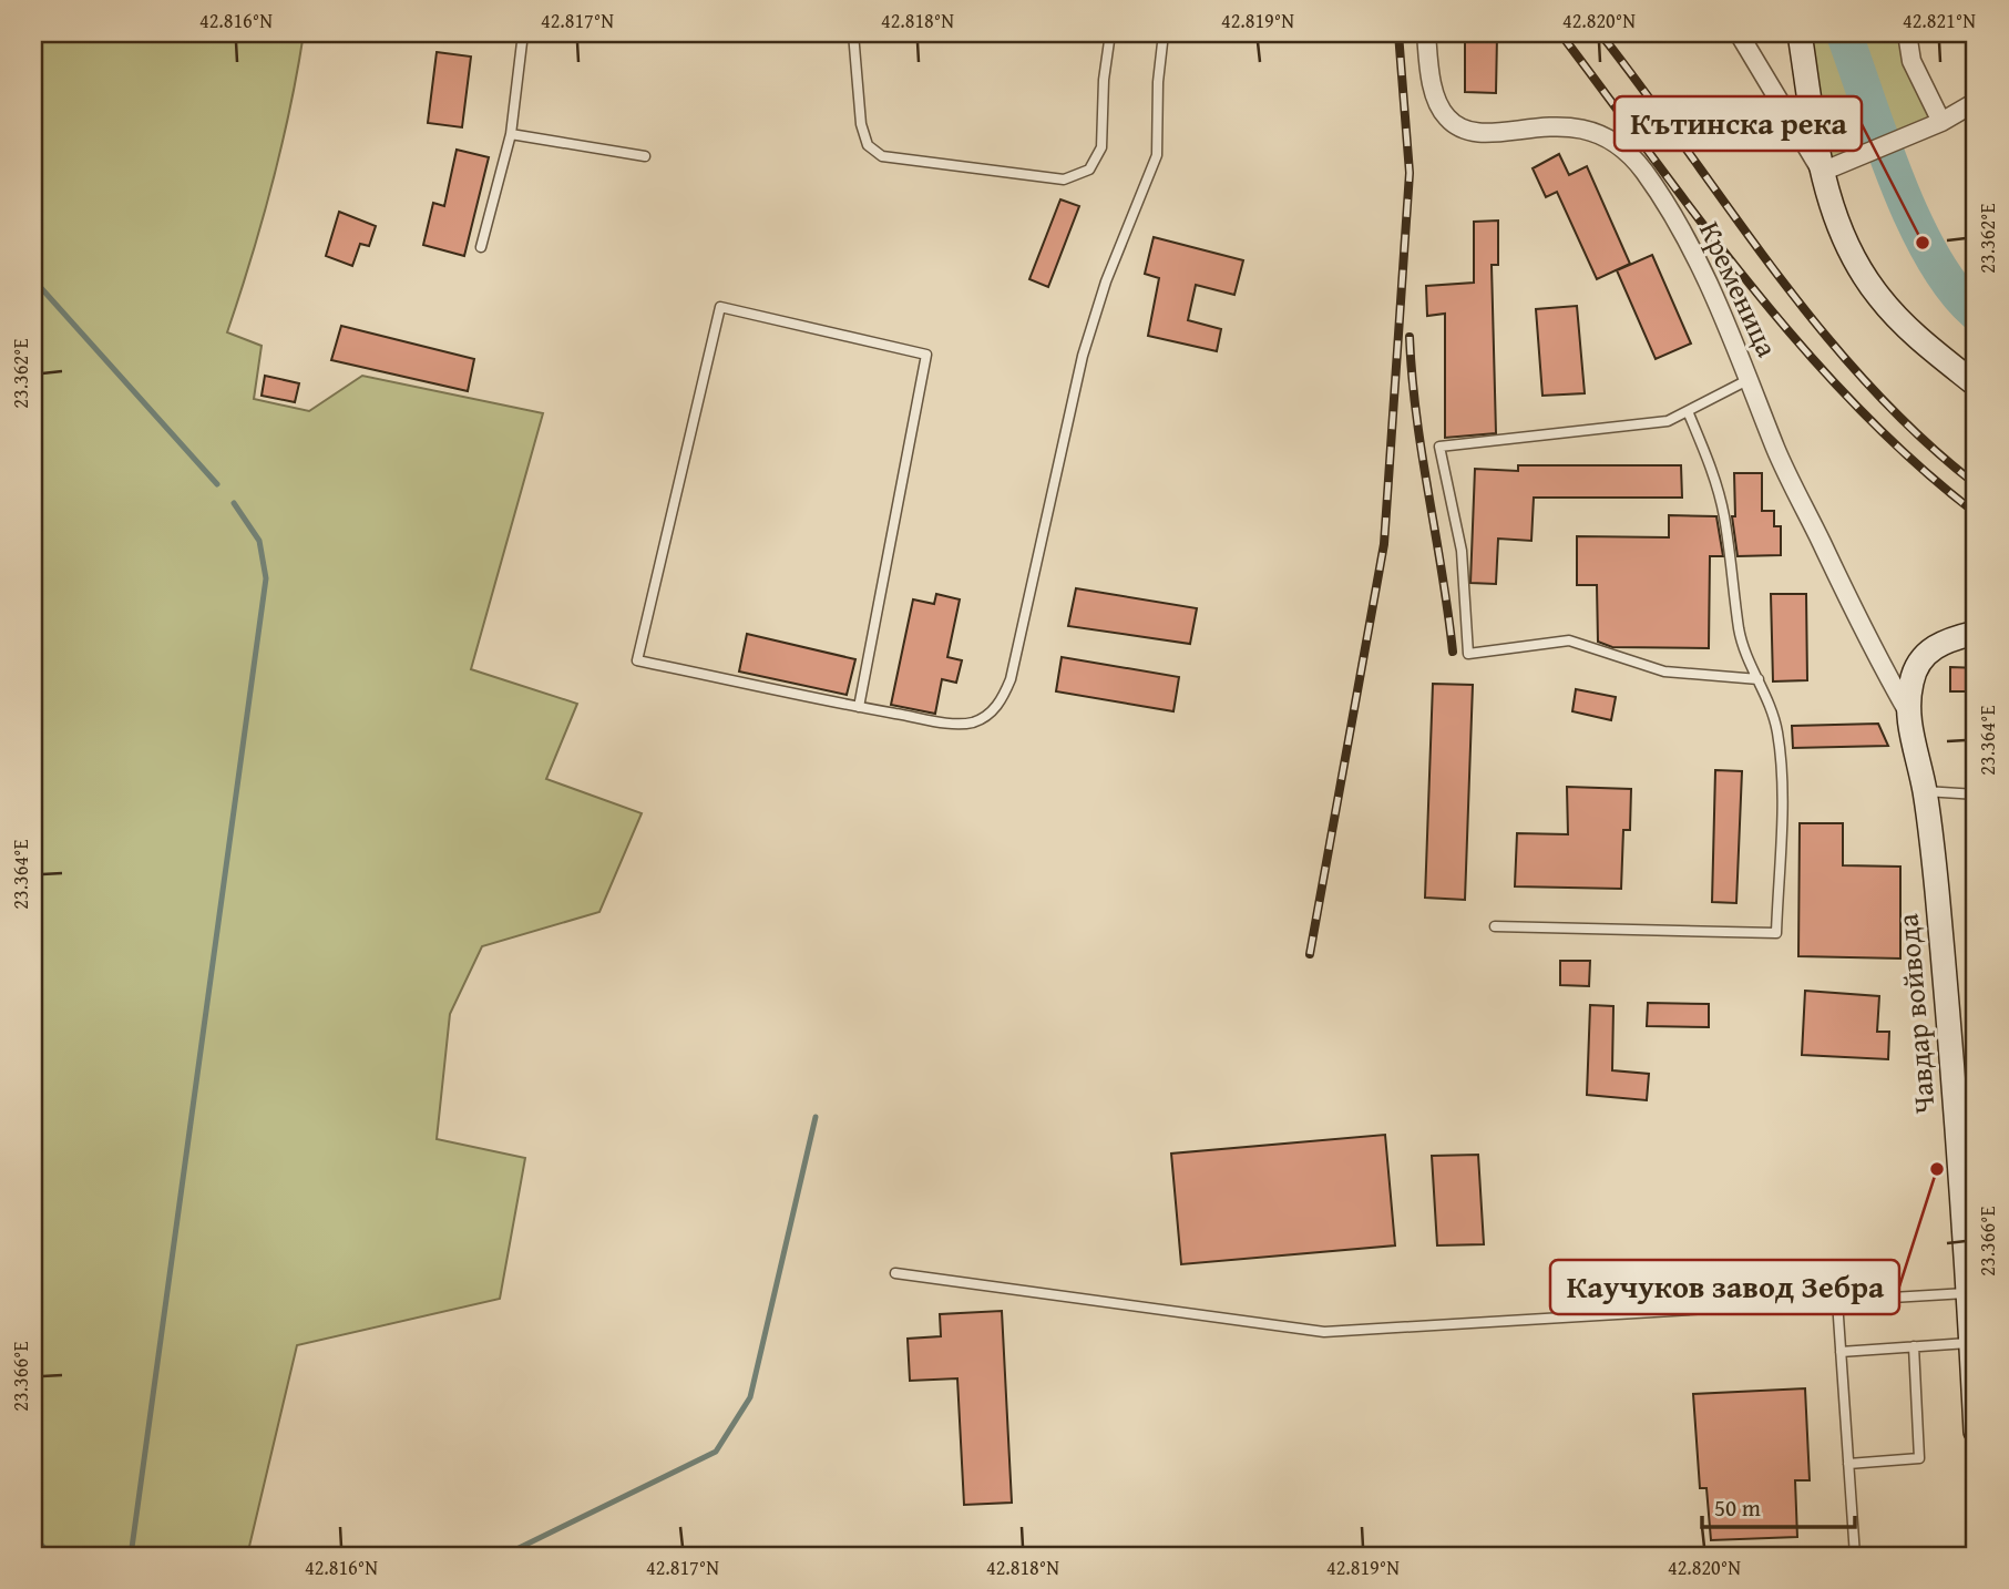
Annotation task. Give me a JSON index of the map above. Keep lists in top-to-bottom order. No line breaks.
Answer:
{"streets":{"street":["Кременица","Чавдар войвода"]},"crossings":[["Кременица","Чавдар войвода"]],"places":["Кътинска река","Каучуков завод Зебра"],"scale_bar":"50 m","coordinates":["42.816°N","42.817°N","42.818°N","42.819°N","42.820°N","42.821°N","23.362°E","23.364°E","23.366°E"]}
